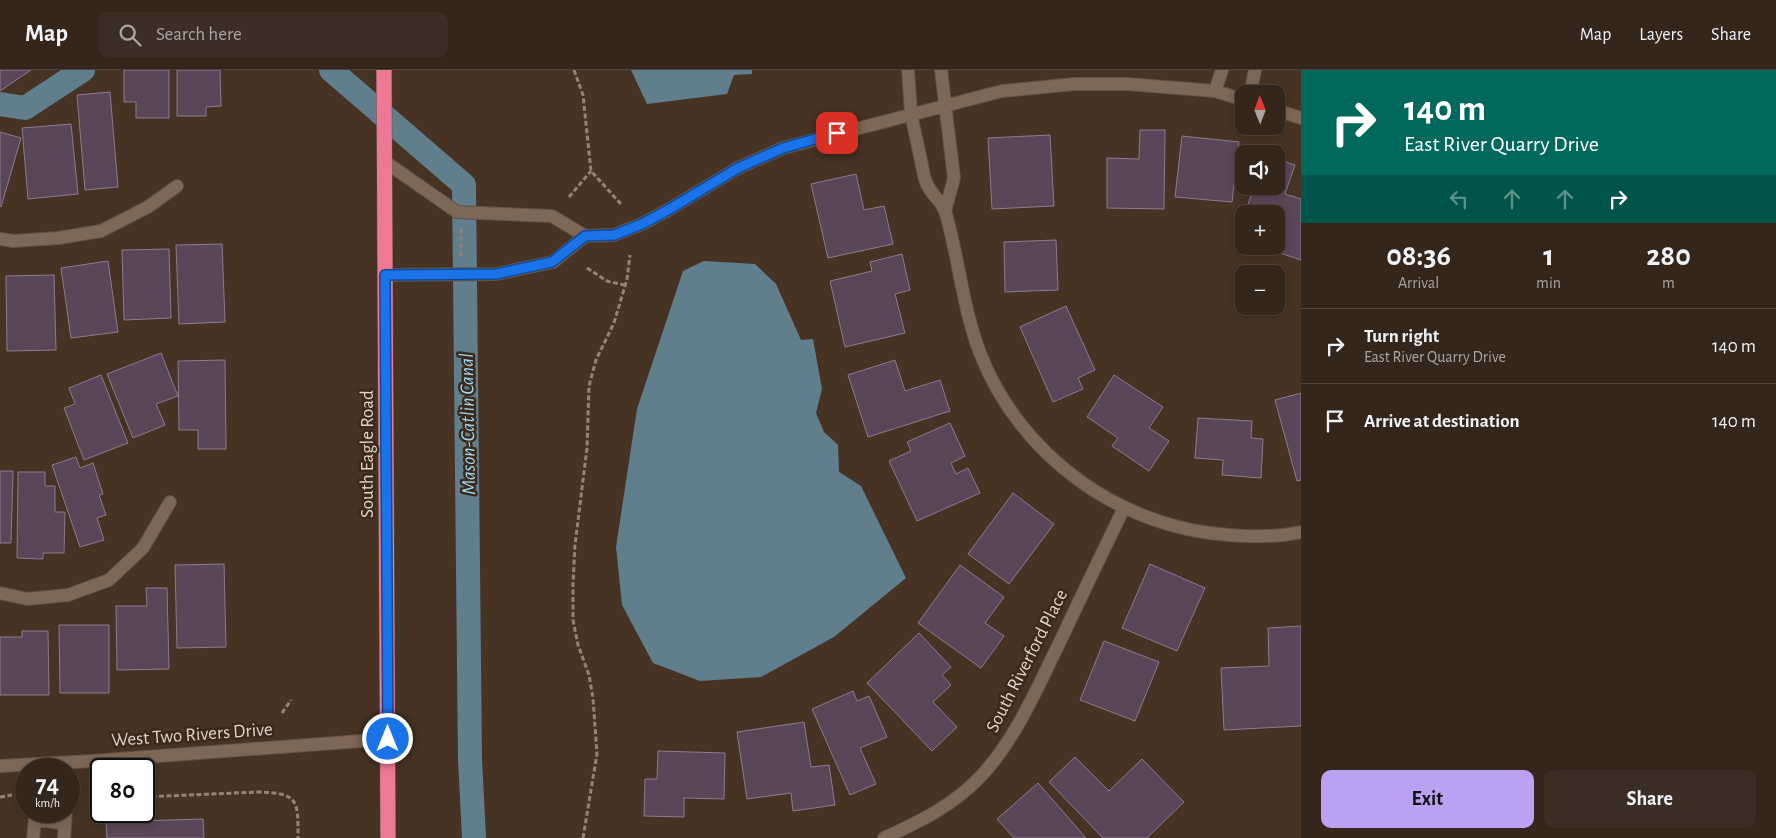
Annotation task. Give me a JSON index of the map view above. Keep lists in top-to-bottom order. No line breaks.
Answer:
{"streets":{"highway":["South Eagle Road"],"street":["South Riverford Place","West Two Rivers Drive"]},"crossings":[["South Eagle Road","West Two Rivers Drive"]],"water":["Mason-Catlin Canal"],"north":"top","page":{"header":"Map","search":"Search here","nav":["Map","Layers","Share"],"turn":["140 m","East River Quarry Drive"],"map_buttons":["+","−"],"eta":["08:36","Arrival","1","min","280","m"],"list":[{"name":"Turn right","note":"East River Quarry Drive","value":"140 m"},{"name":"Arrive at destination","value":"140 m"}],"speed":"74 km/h","limit":"80","buttons":["Exit","Share"]}}
